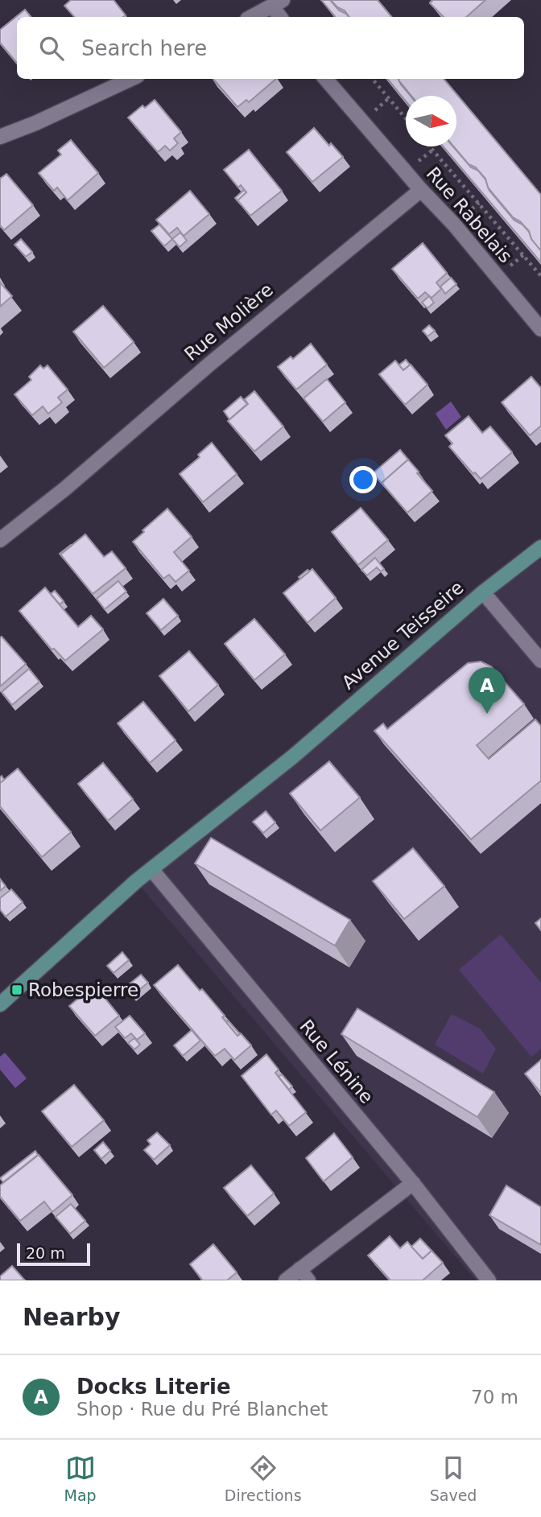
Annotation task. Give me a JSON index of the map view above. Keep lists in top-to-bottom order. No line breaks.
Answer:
{"streets":{"street":["Rue Rabelais","Rue Molière","Avenue Teisseire","Rue Lénine"]},"crossings":[["Rue Rabelais","Rue Molière"],["Avenue Teisseire","Rue Lénine"]],"places":{"transit":["Robespierre"]},"scale_bar":"20 m","north":"right","page":{"search":"Search here","pins":"A","scale":"20 m","heading":"Nearby","list":[{"mark":"A","name":"Docks Literie","note":"Shop · Rue du Pré Blanchet","value":"70 m"}],"nav":["Map","Directions","Saved"]}}
